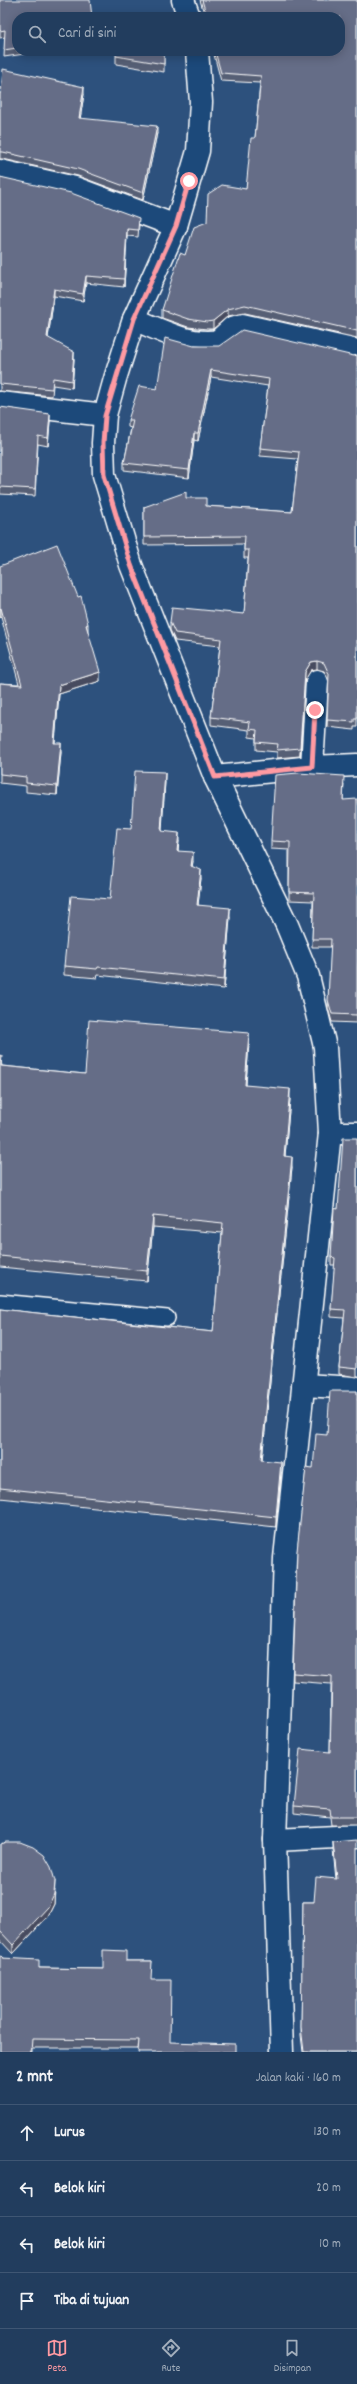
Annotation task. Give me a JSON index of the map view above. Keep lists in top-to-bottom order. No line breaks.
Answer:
{"page":{"search":"Cari di sini","heading":["2 mnt","Jalan kaki · 160 m"],"list":[["Lurus","130 m"],["Belok kiri","20 m"],["Belok kiri","10 m"],"Tiba di tujuan"],"nav":["Peta","Rute","Disimpan"]}}
